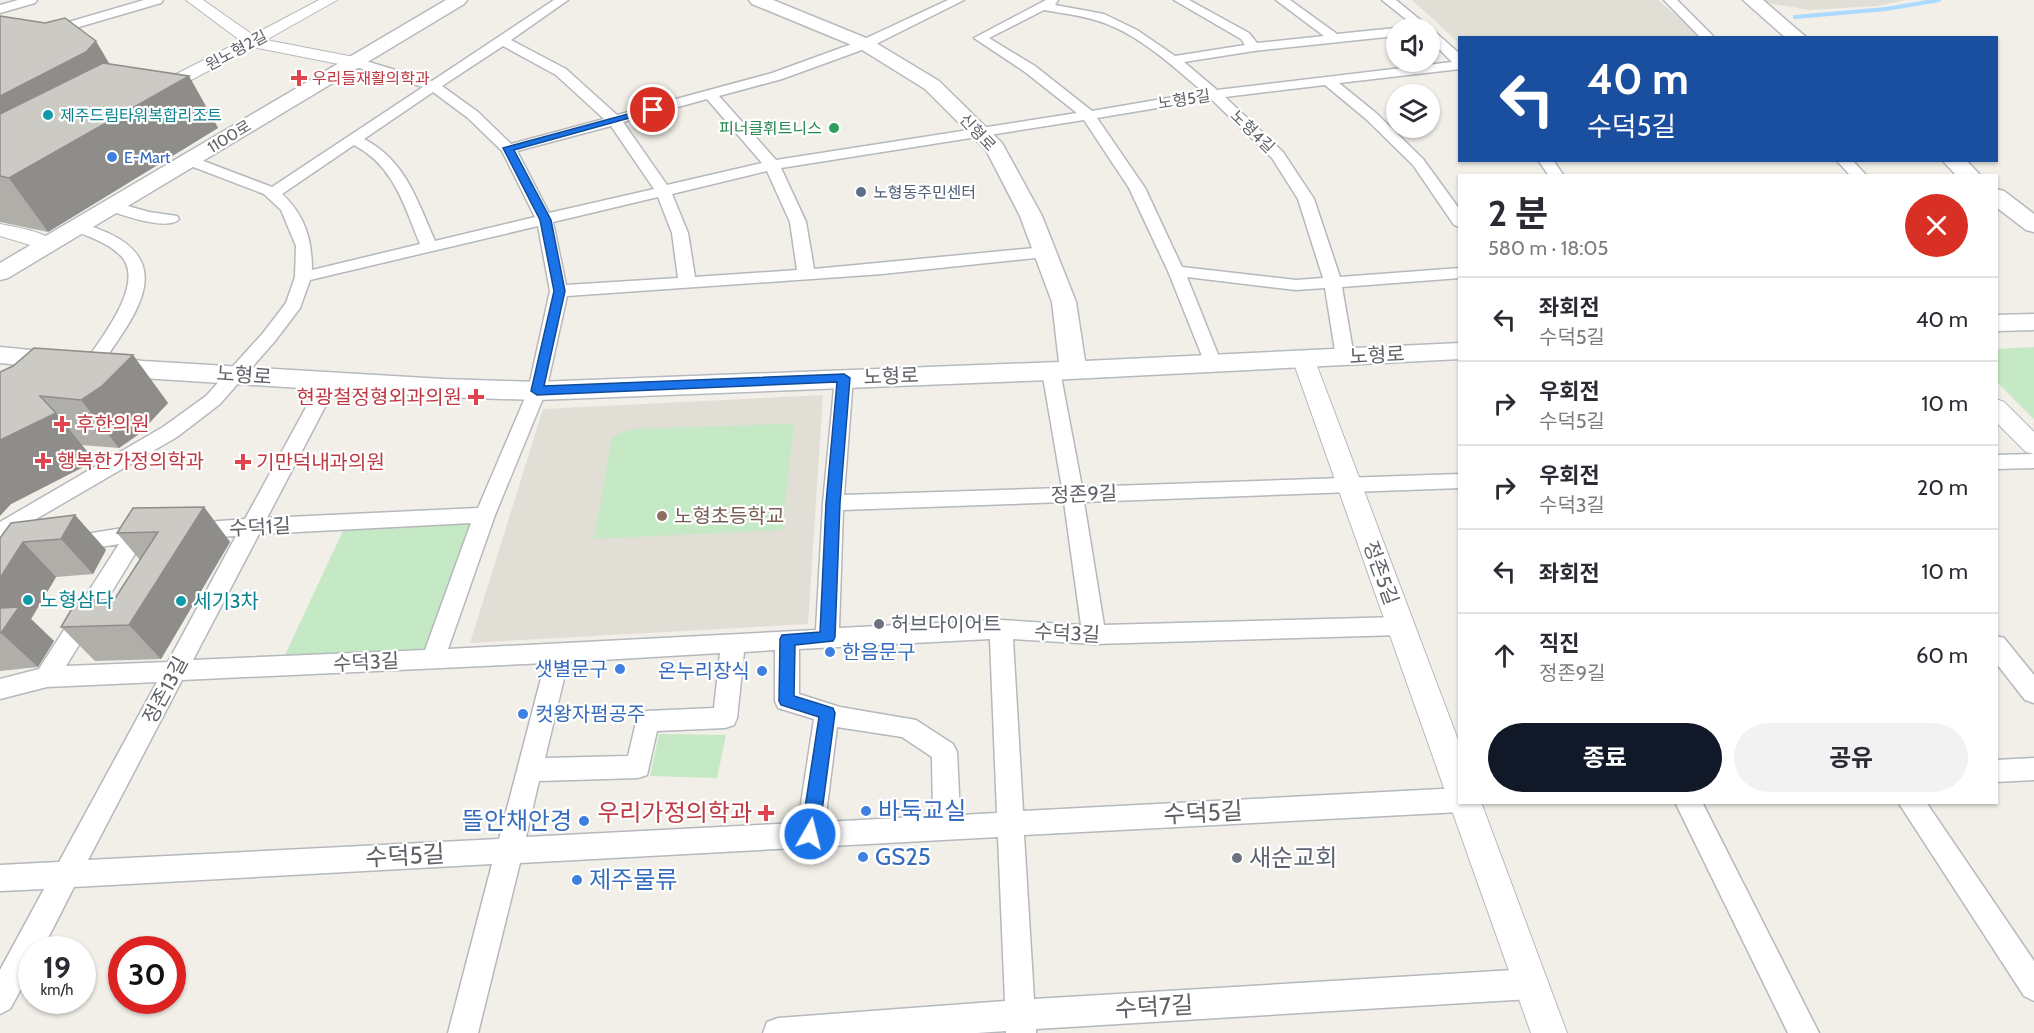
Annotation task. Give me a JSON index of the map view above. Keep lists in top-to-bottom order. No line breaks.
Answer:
{"streets":{"main road":["신형로","1100로","노형로"],"street":["원노형2길","노형5길","노형4길","정존9길","수덕1길","정존5길","수덕3길","정존13길","수덕5길","수덕7길"]},"crossings":[["노형5길","노형4길"],["노형5길","신형로"],["노형4길","노형로"],["신형로","노형로"],["노형로","정존5길"],["노형로","정존13길"],["정존9길","정존5길"],["수덕1길","정존13길"],["정존5길","수덕3길"],["수덕3길","정존13길"],["정존13길","수덕5길"]],"places":{"health":["우리들재활의학과","현광철정형외과의원","후한의원","행복한가정의학과","기만덕내과의원","우리가정의학과"],"other":["제주드림타워복합리조트","피너클휘트니스","E-Mart","노형동주민센터","노형초등학교","노형삼다","세기3차","허브다이어트","한음문구","샛별문구","온누리장식","컷왕자펌공주","바둑교실","뜰안채안경","GS25","새순교회","제주물류"]},"page":{"turn":["40 m","수덕5길"],"heading":["2 분","580 m · 18:05"],"list":[{"name":"좌회전","note":"수덕5길","value":"40 m"},{"name":"우회전","note":"수덕5길","value":"10 m"},{"name":"우회전","note":"수덕3길","value":"20 m"},{"name":"좌회전","value":"10 m"},{"name":"직진","note":"정존9길","value":"60 m"}],"buttons":["종료","공유"],"speed":"19 km/h","limit":"30"}}
